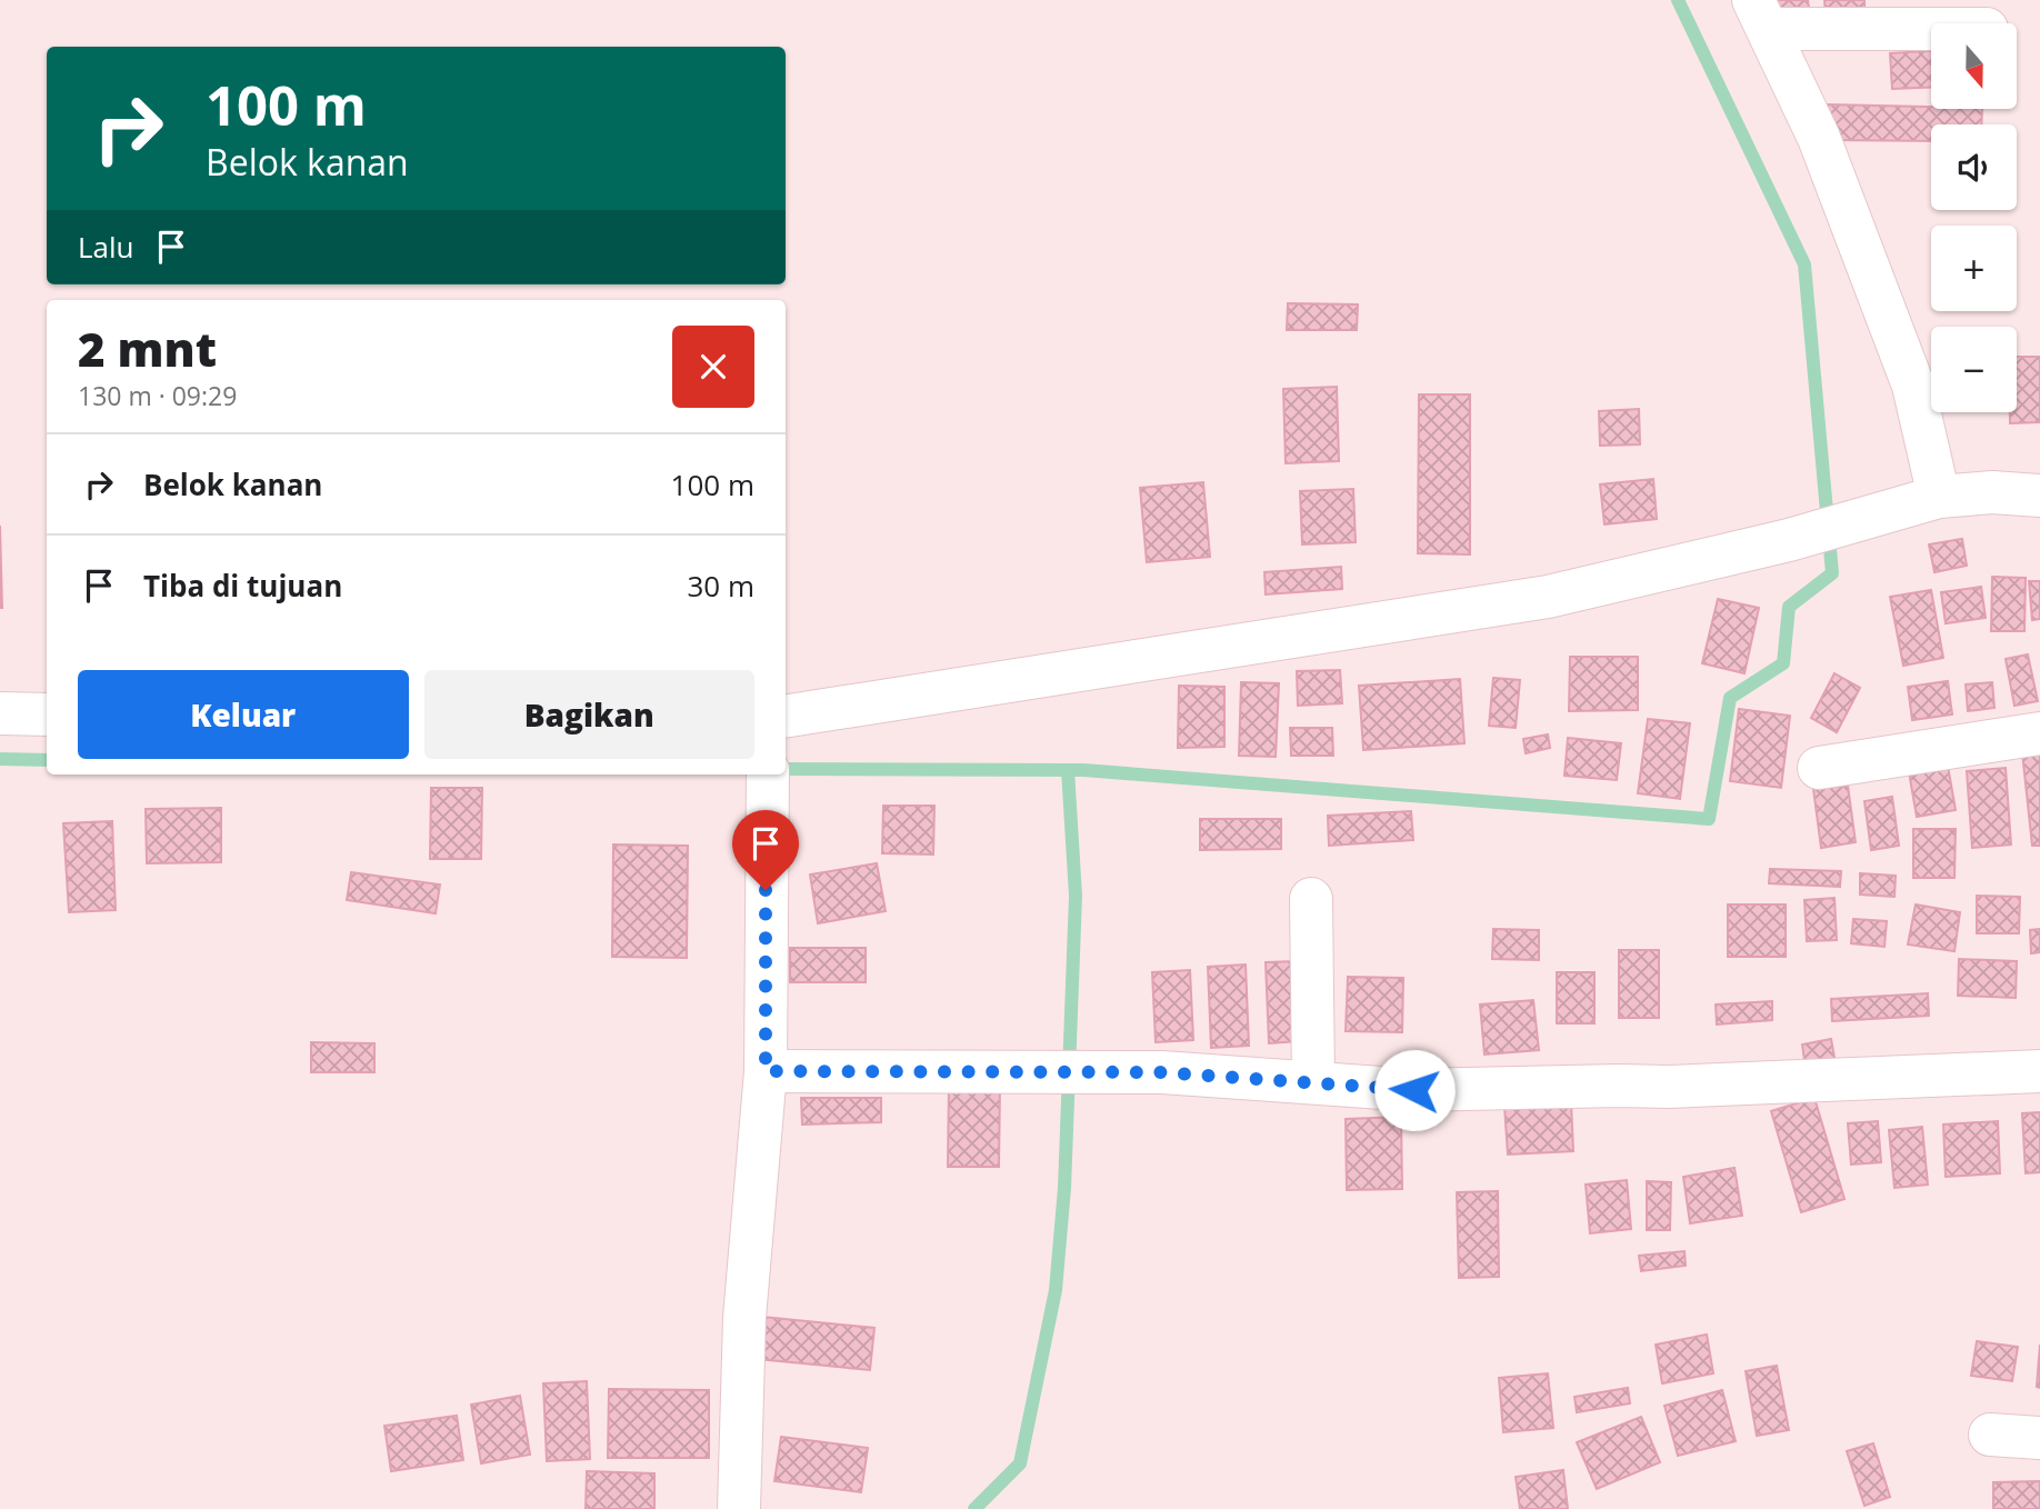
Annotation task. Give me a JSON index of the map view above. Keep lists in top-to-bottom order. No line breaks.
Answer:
{"north":"bottom","page":{"map_buttons":["+","−"],"turn":["100 m","Belok kanan"],"then":"Lalu","heading":["2 mnt","130 m · 09:29"],"list":[{"name":"Belok kanan","value":"100 m"},{"name":"Tiba di tujuan","value":"30 m"}],"buttons":["Keluar","Bagikan"]}}
